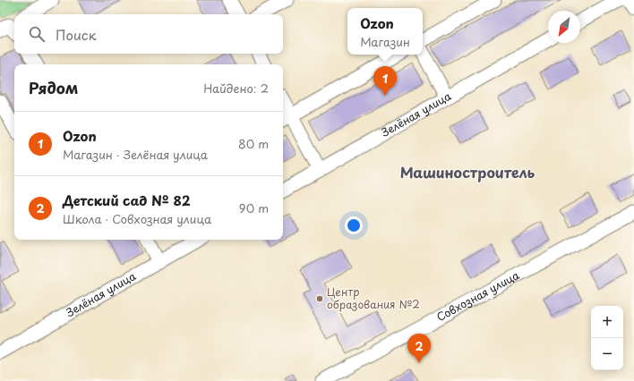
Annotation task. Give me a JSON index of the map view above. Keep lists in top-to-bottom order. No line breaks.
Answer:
{"streets":{"street":["Зелёная улица","Совхозная улица"]},"districts":["Машиностроитель"],"places":["Центр образования №2"],"north":"bottom left","page":{"popup":["Ozon","Магазин"],"search":"Поиск","heading":["Рядом","Найдено: 2"],"pins":["1","2"],"list":[{"mark":"1","name":"Ozon","note":"Магазин · Зелёная улица","value":"80 m"},{"mark":"2","name":"Детский сад № 82","note":"Школа · Совхозная улица","value":"90 m"}],"map_buttons":["+","−"]}}
